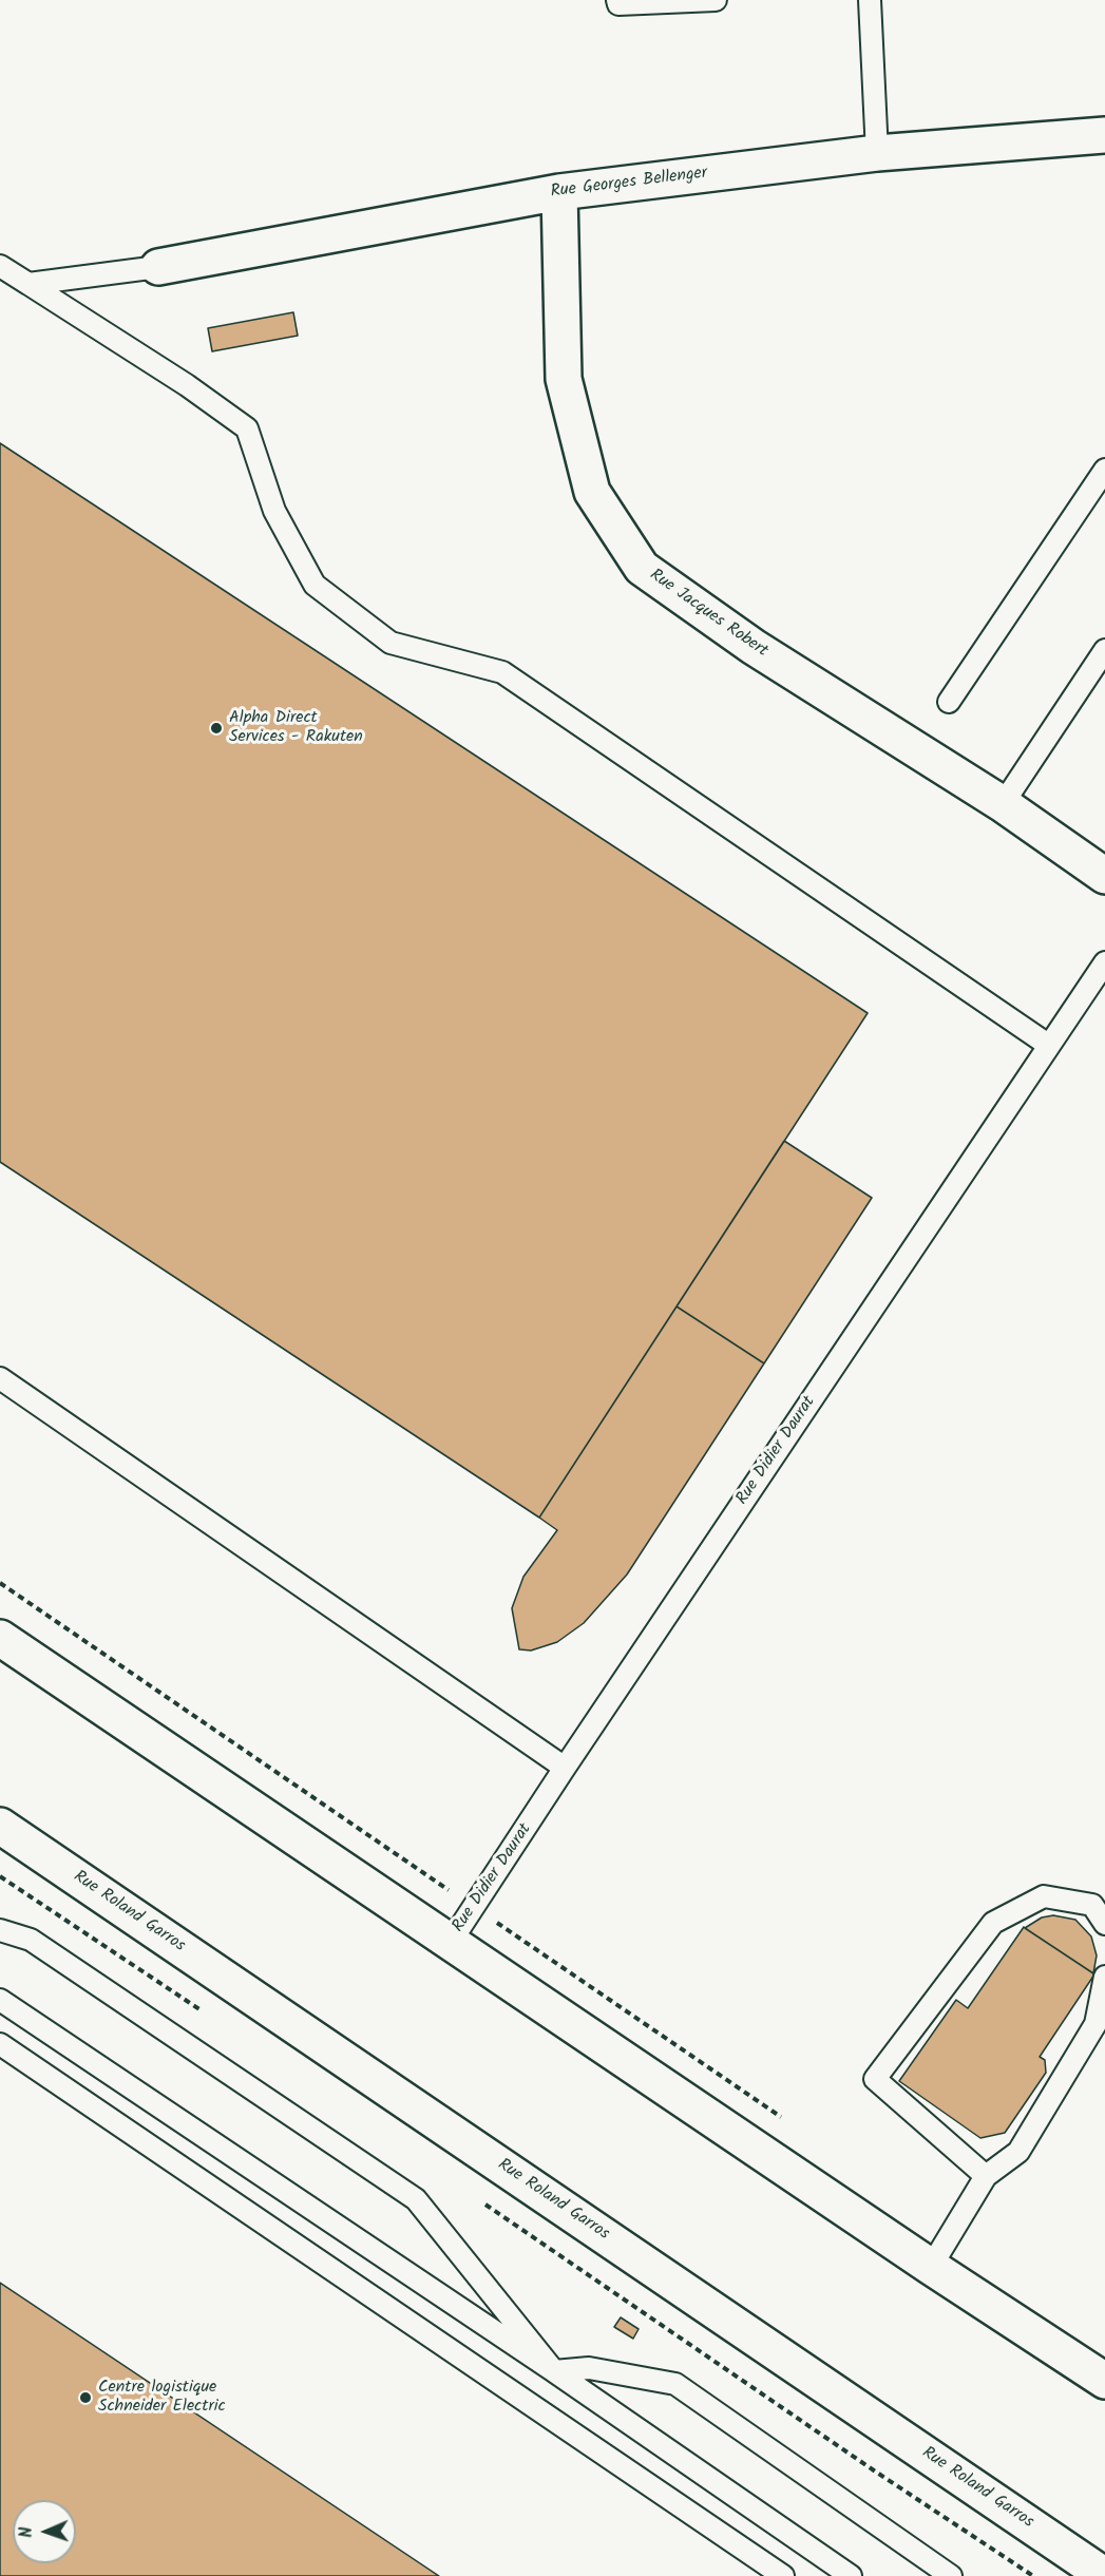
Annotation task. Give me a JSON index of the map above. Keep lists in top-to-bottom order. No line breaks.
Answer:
{"streets":{"street":["Rue Georges Bellenger","Rue Jacques Robert","Rue Roland Garros"],"lane":["Rue Didier Daurat"]},"crossings":[["Rue Georges Bellenger","Rue Jacques Robert"]],"places":["Alpha Direct Services - Rakuten","Centre logistique Schneider Electric"],"north":"left"}
